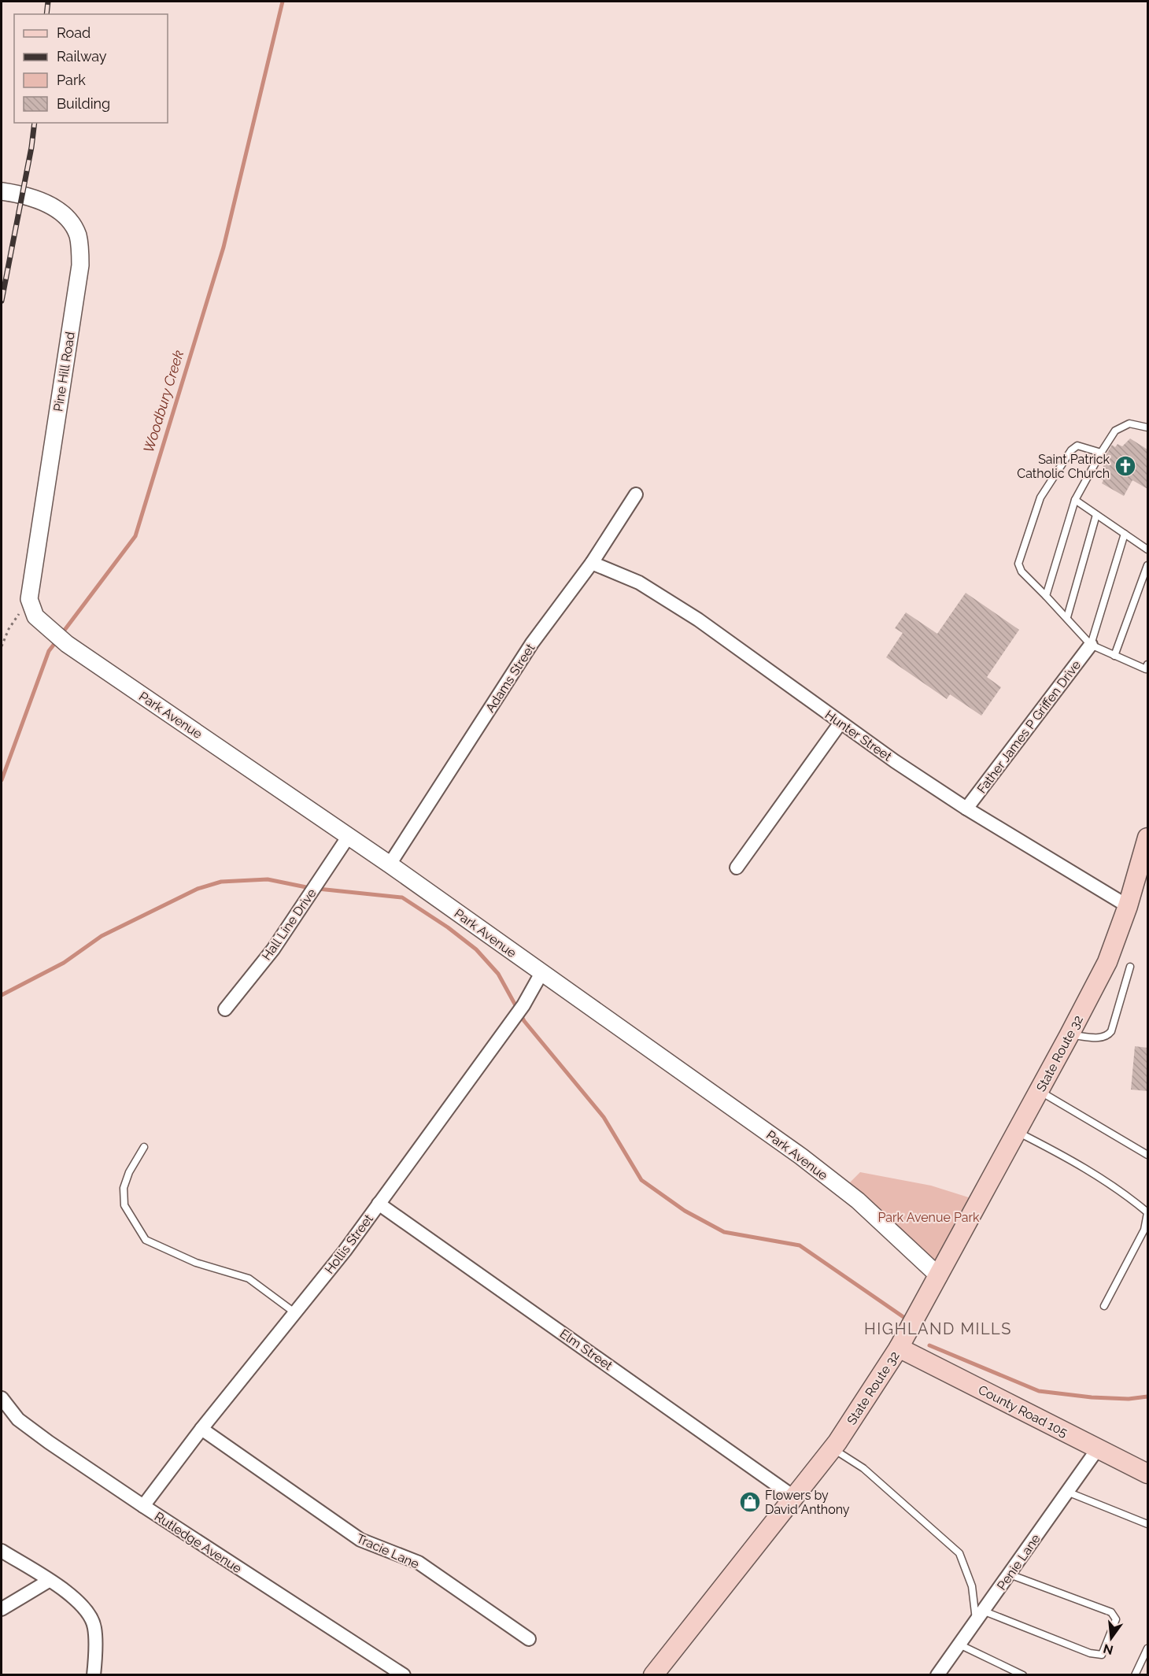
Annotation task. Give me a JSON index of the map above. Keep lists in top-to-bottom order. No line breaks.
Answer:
{"streets":{"main road":["State Route 32","County Road 105"],"street":["Pine Hill Road","Adams Street","Park Avenue","Father James P Griffen Drive","Hunter Street","Hall Line Drive","Hollis Street","Elm Street","Rutledge Avenue","Tracie Lane","Penie Lane"]},"crossings":[["Pine Hill Road","Park Avenue"],["Adams Street","Park Avenue"],["Adams Street","Hunter Street"],["Park Avenue","Hall Line Drive"],["Park Avenue","State Route 32"],["Park Avenue","Hollis Street"],["Father James P Griffen Drive","Hunter Street"],["Hunter Street","State Route 32"],["State Route 32","Elm Street"],["State Route 32","County Road 105"],["Hollis Street","Elm Street"],["Hollis Street","Rutledge Avenue"],["Hollis Street","Tracie Lane"],["County Road 105","Penie Lane"]],"districts":["HIGHLAND MILLS"],"water":["Woodbury Creek"],"parks":["Park Avenue Park"],"places":{"church":["Saint Patrick Catholic Church"],"shop":["Flowers by David Anthony"]},"legend":["Road","Railway","Park","Building"],"north":"bottom"}
